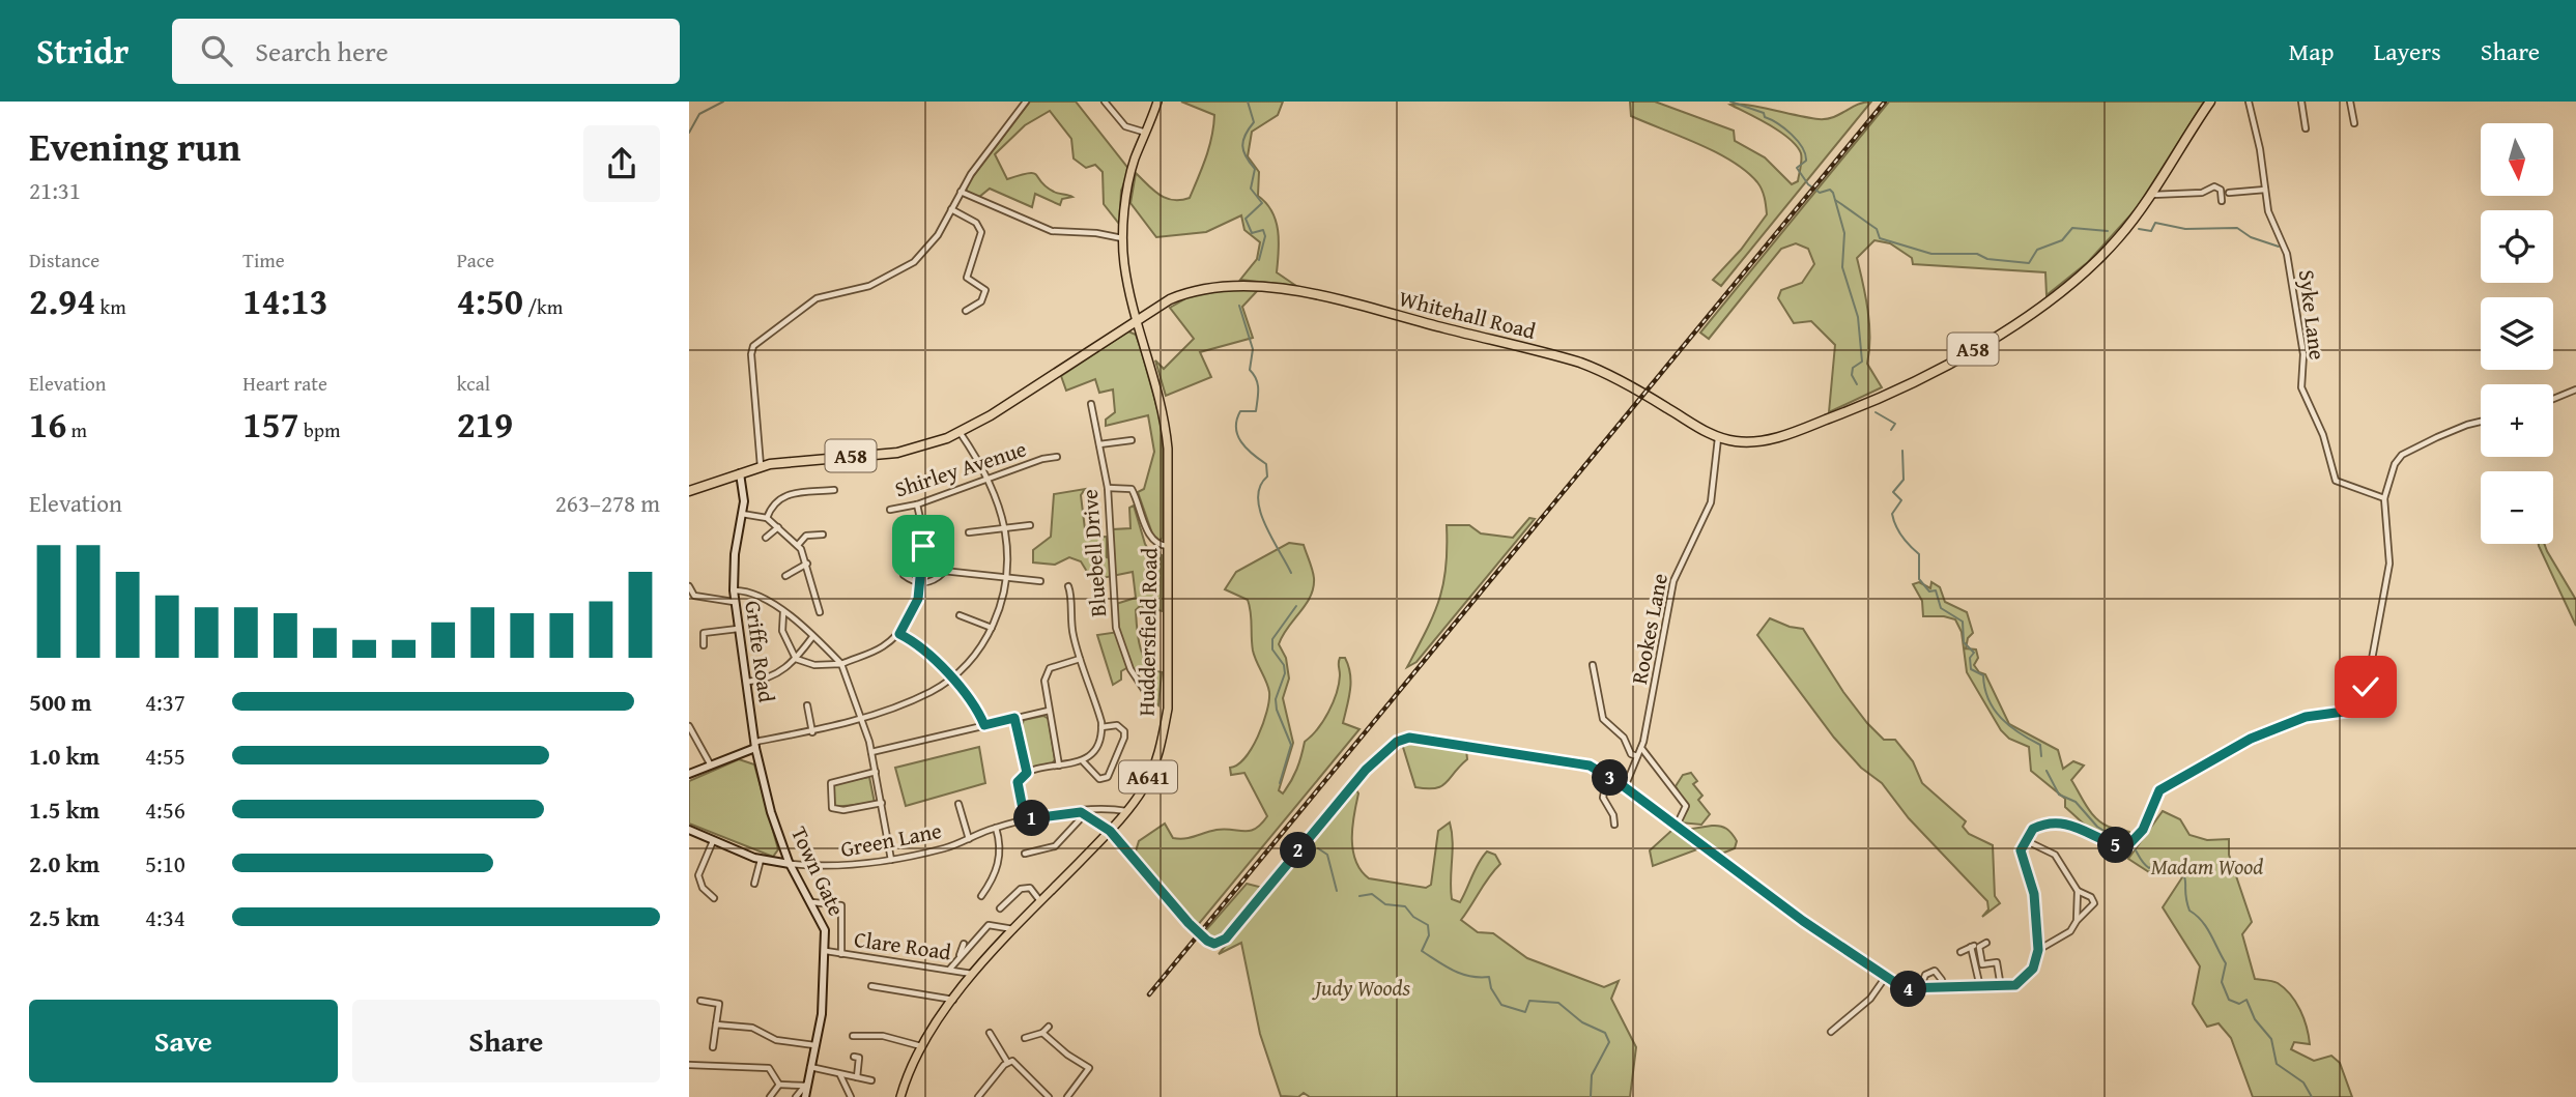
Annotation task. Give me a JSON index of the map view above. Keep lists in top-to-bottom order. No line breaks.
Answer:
{"streets":{"highway":["Whitehall Road","A58"],"main road":["Huddersfield Road","A641"],"street":["Syke Lane","Shirley Avenue","Bluebell Drive","Rookes Lane","Griffe Road","Green Lane","Town Gate","Clare Road"]},"crossings":[["Whitehall Road","Rookes Lane"],["Whitehall Road","Huddersfield Road"],["Whitehall Road","Griffe Road"],["Huddersfield Road","A641"],["Huddersfield Road","Green Lane"],["Huddersfield Road","Clare Road"],["Griffe Road","Town Gate"],["Green Lane","Town Gate"],["Town Gate","Clare Road"]],"parks":["Madam Wood","Judy Woods"],"north":"bottom","page":{"header":"Stridr","search":"Search here","nav":["Map","Layers","Share"],"heading":["Evening run","21:31"],"map_buttons":["+","−"],"stats":[["Distance","2.94 km"],["Time","14:13"],["Pace","4:50 /km"],["Elevation","16 m"],["Heart rate","157 bpm"],["kcal","219"]],"chart":["Elevation","263–278 m"],"list":[{"name":"500 m","note":"4:37"},{"name":"1.0 km","note":"4:55"},{"name":"1.5 km","note":"4:56"},{"name":"2.0 km","note":"5:10"},{"name":"2.5 km","note":"4:34"}],"pins":["3","1","5","2","4"],"buttons":["Save","Share"]}}
